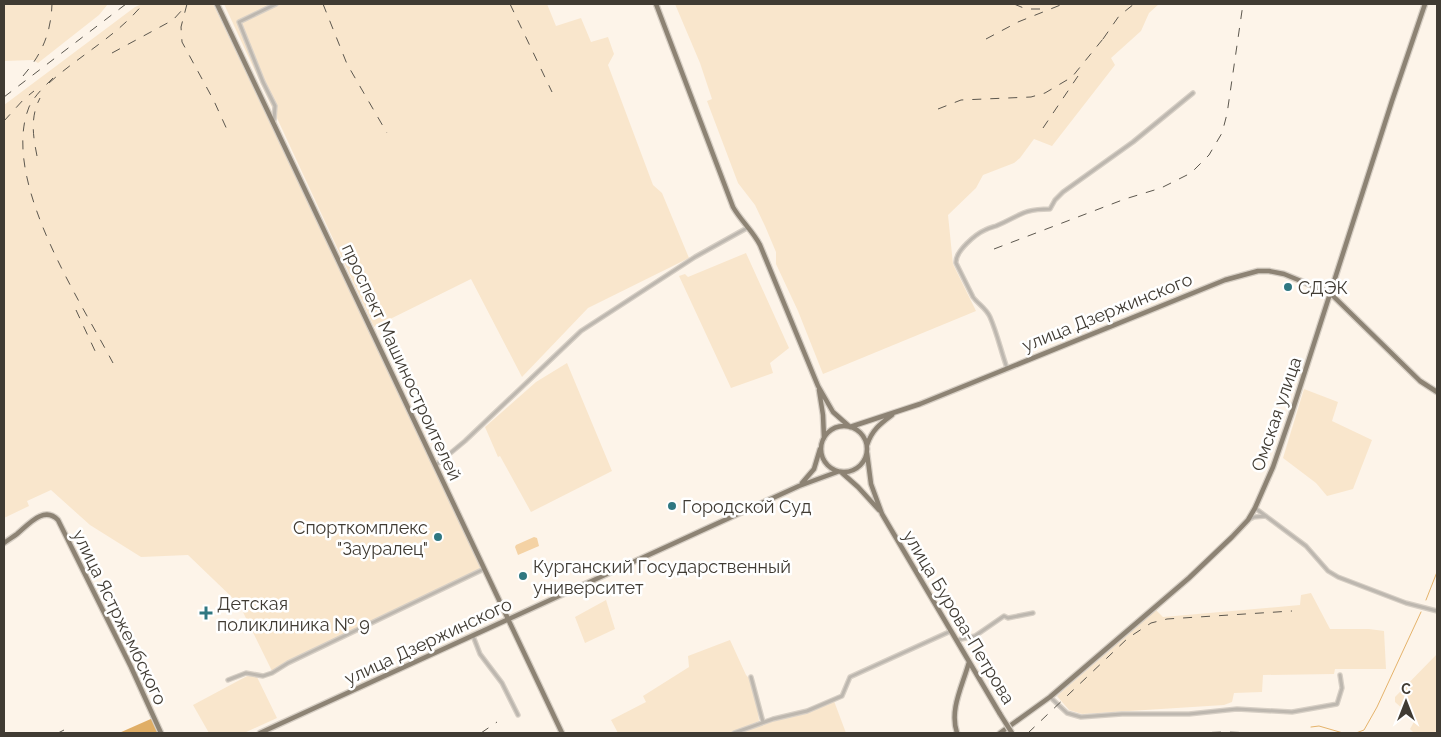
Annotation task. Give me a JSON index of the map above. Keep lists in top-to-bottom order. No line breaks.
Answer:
{"streets":{"main road":["улица Дзержинского","проспект Машиностроителей","Омская улица","улица Ястржембского","улица Бурова-Петрова"]},"crossings":[["улица Дзержинского","проспект Машиностроителей"],["улица Дзержинского","Омская улица"],["улица Дзержинского","улица Бурова-Петрова"]],"places":{"other":["СДЭК","Городской Суд","Спорткомплекс \"Зауралец\"","Курганский Государственный университет"],"health":["Детская поликлиника № 9"]},"north":"top"}
